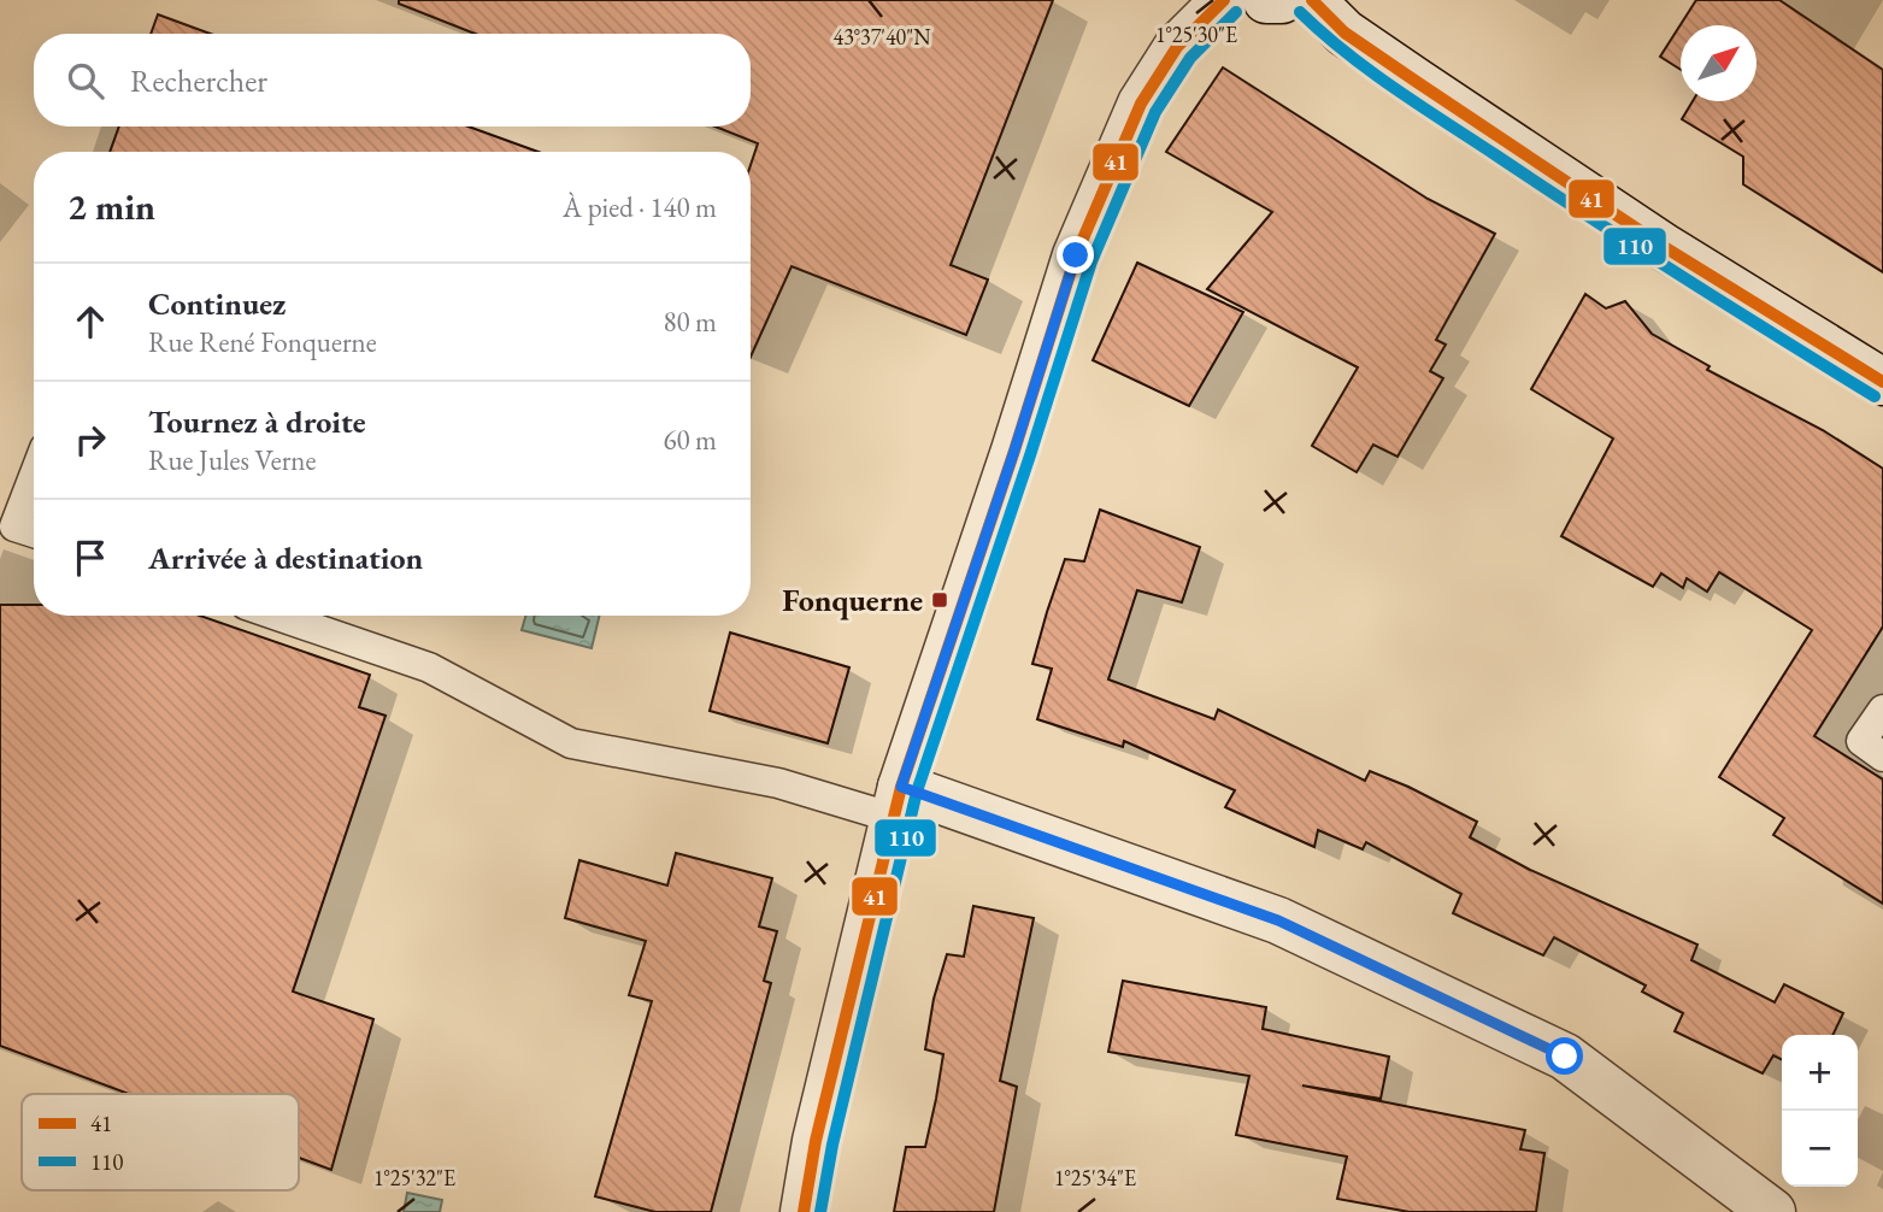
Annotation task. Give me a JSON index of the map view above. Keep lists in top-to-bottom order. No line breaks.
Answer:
{"places":{"transit":["Fonquerne"]},"lines":["transit line 41","transit line 110"],"legend":["41","110"],"north":"top right","page":{"search":"Rechercher","heading":["2 min","À pied · 140 m"],"list":[["Continuez","Rue René Fonquerne","80 m"],["Tournez à droite","Rue Jules Verne","60 m"],"Arrivée à destination"],"map_buttons":["+","−"]},"coordinates":["1°25'30\"E","43°37'40\"N","1°25'32\"E","1°25'34\"E"]}
